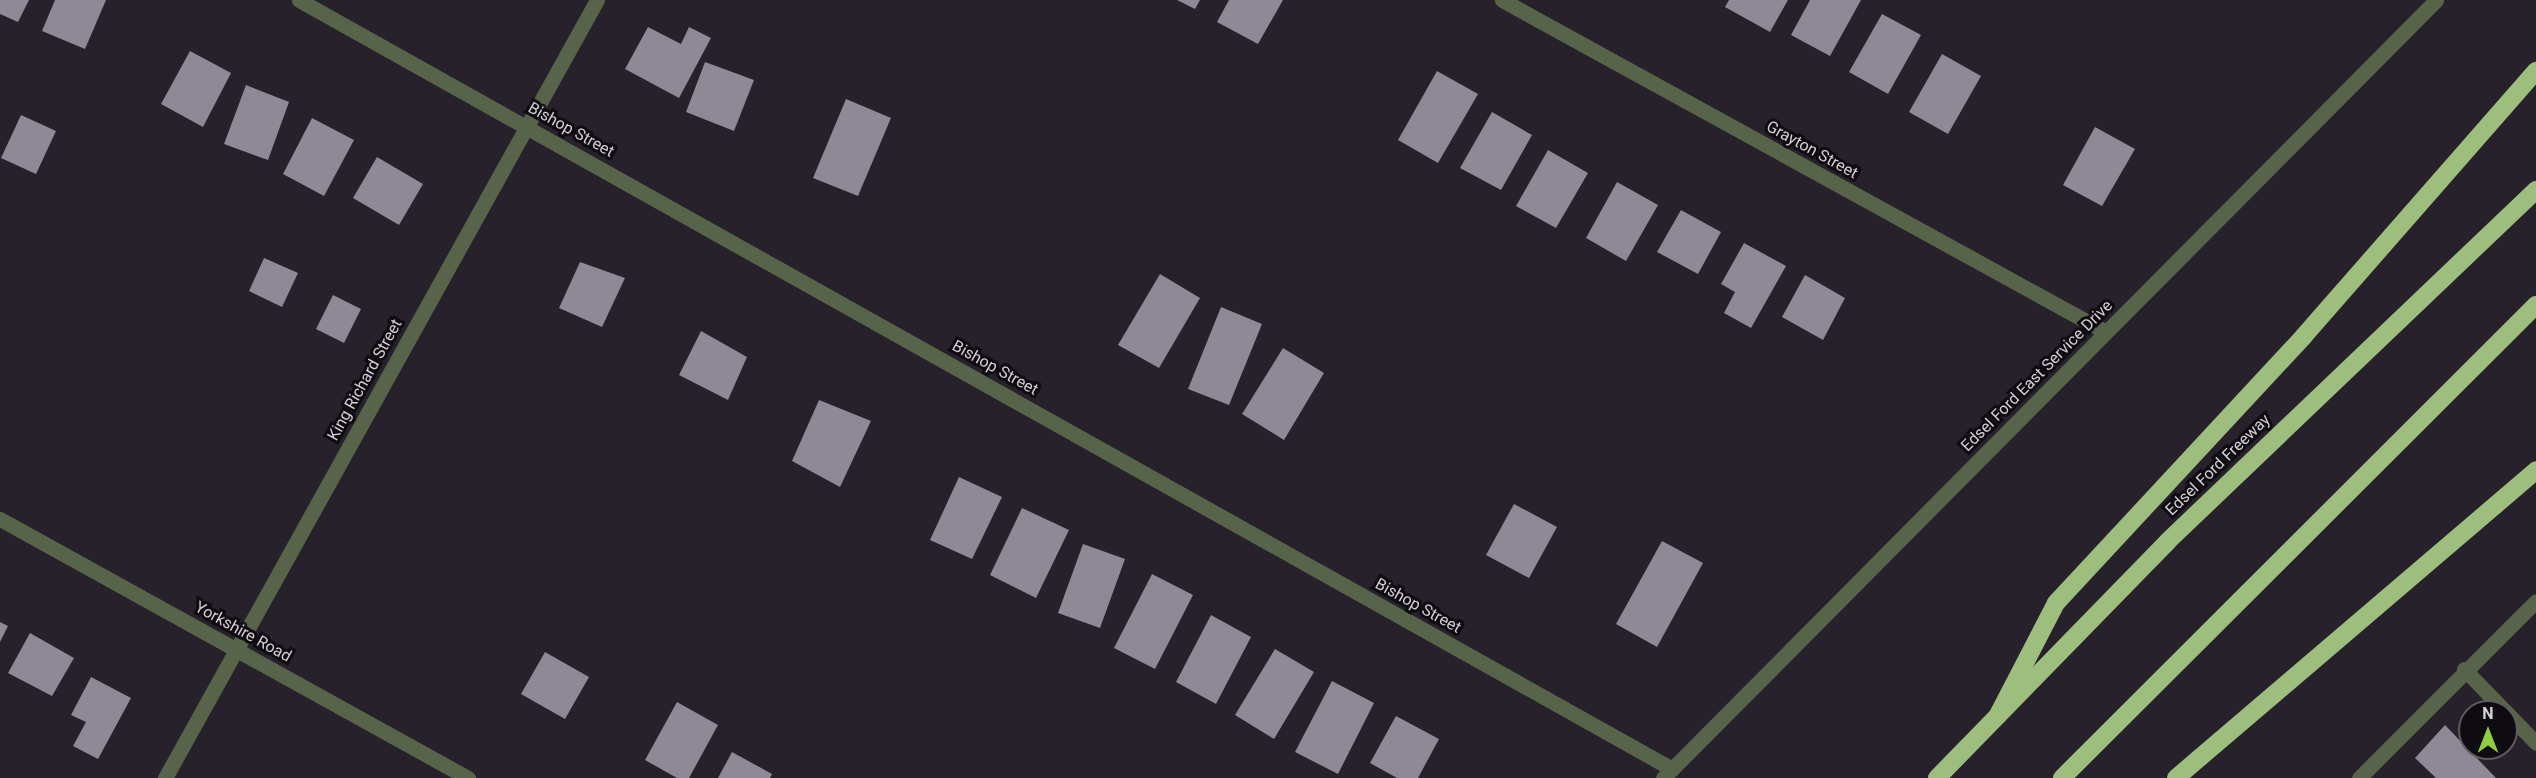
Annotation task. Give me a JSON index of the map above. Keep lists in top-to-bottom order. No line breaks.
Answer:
{"streets":{"highway":["Edsel Ford Freeway"],"street":["Bishop Street","Grayton Street","Edsel Ford East Service Drive","King Richard Street","Yorkshire Road"]},"crossings":[["Bishop Street","Edsel Ford East Service Drive"],["Bishop Street","King Richard Street"],["Grayton Street","Edsel Ford East Service Drive"],["King Richard Street","Yorkshire Road"]],"north":"top"}
